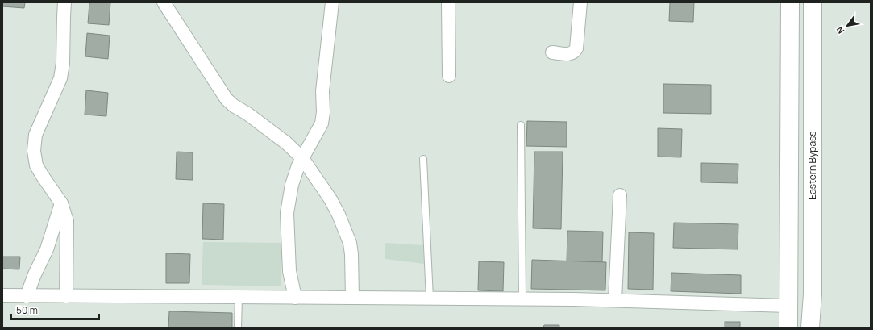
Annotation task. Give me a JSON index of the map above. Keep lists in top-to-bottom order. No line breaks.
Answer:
{"streets":{"main road":["Eastern Bypass"]},"scale_bar":"50 m","north":"bottom left"}
